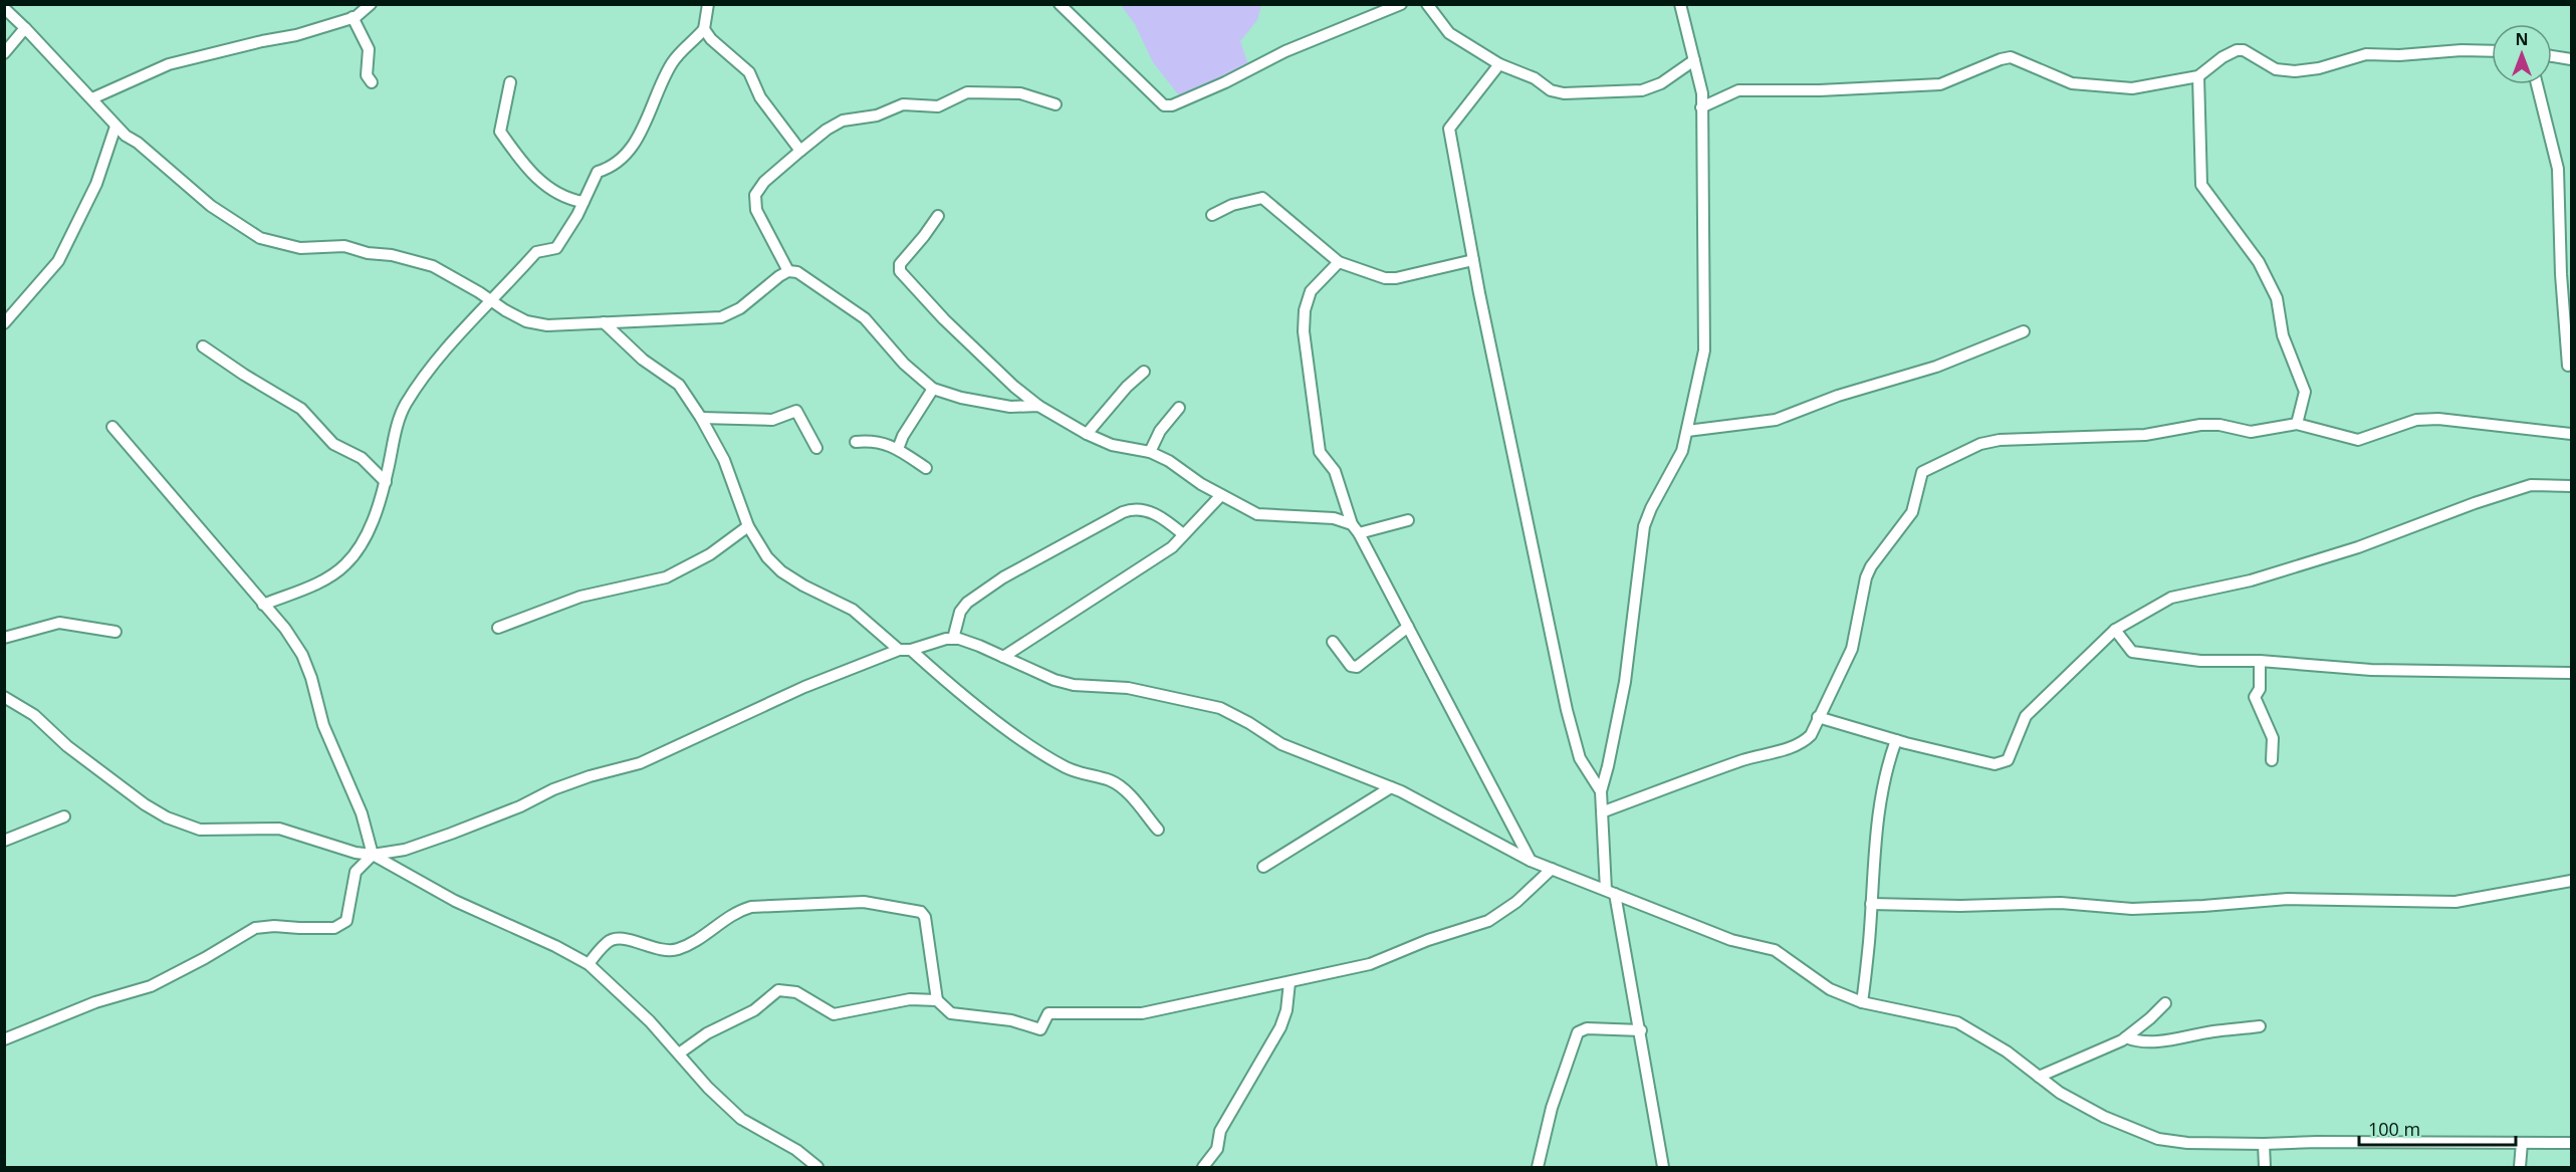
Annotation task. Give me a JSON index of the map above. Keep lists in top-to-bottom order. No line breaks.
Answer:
{"scale_bar":"100 m","north":"top"}
